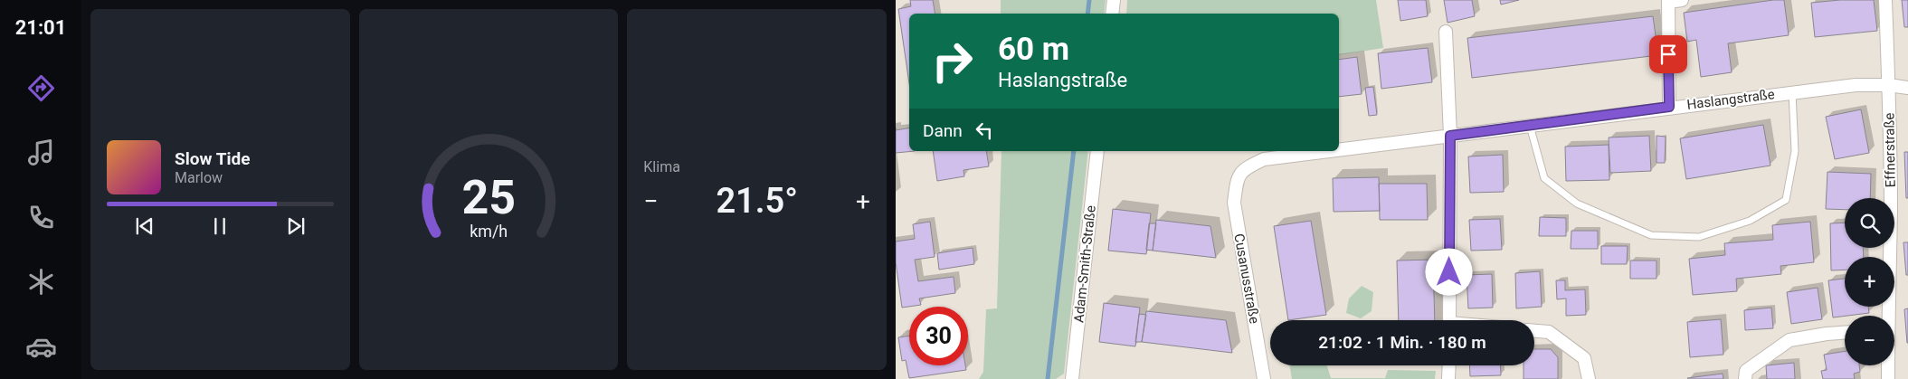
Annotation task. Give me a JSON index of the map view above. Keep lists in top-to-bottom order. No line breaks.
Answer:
{"streets":{"street":["Haslangstraße","Effnerstraße","Adam-Smith-Straße","Cusanusstraße"]},"crossings":[["Haslangstraße","Effnerstraße"],["Haslangstraße","Cusanusstraße"]],"page":{"tabs":"21:01","tile":"Klima","turn":["60 m","Haslangstraße"],"then":"Dann","song":["Slow Tide","Marlow"],"heat":["−","21.5°","+"],"map_buttons":["+","−"],"limit":"30","trip":"21:02 · 1 Min. · 180 m","gauge":["25","km/h"]}}
